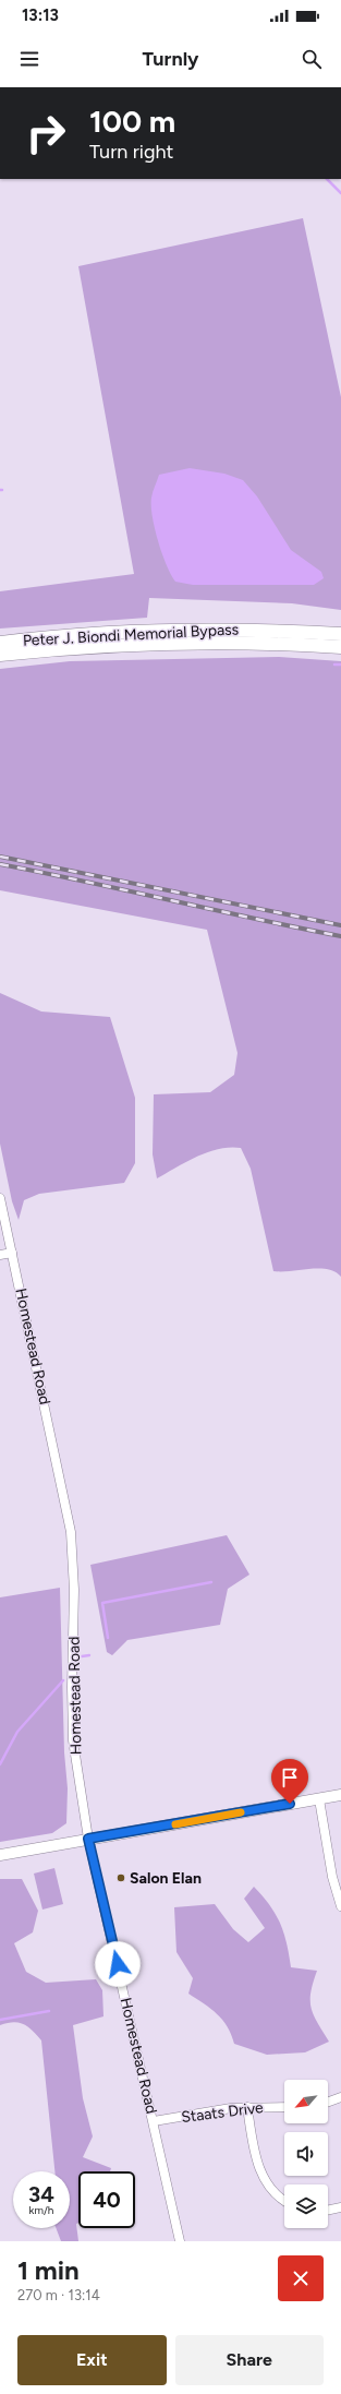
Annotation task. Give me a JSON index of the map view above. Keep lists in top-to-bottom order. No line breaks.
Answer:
{"streets":{"highway":["Peter J. Biondi Memorial Bypass"],"street":["Homestead Road","Staats Drive"]},"crossings":[["Homestead Road","Staats Drive"]],"places":["Salon Elan"],"north":"bottom left","page":{"status":"13:13","header":"Turnly","turn":["100 m","Turn right"],"speed":"34 km/h","limit":"40","heading":["1 min","270 m · 13:14"],"buttons":["Exit","Share"]}}
